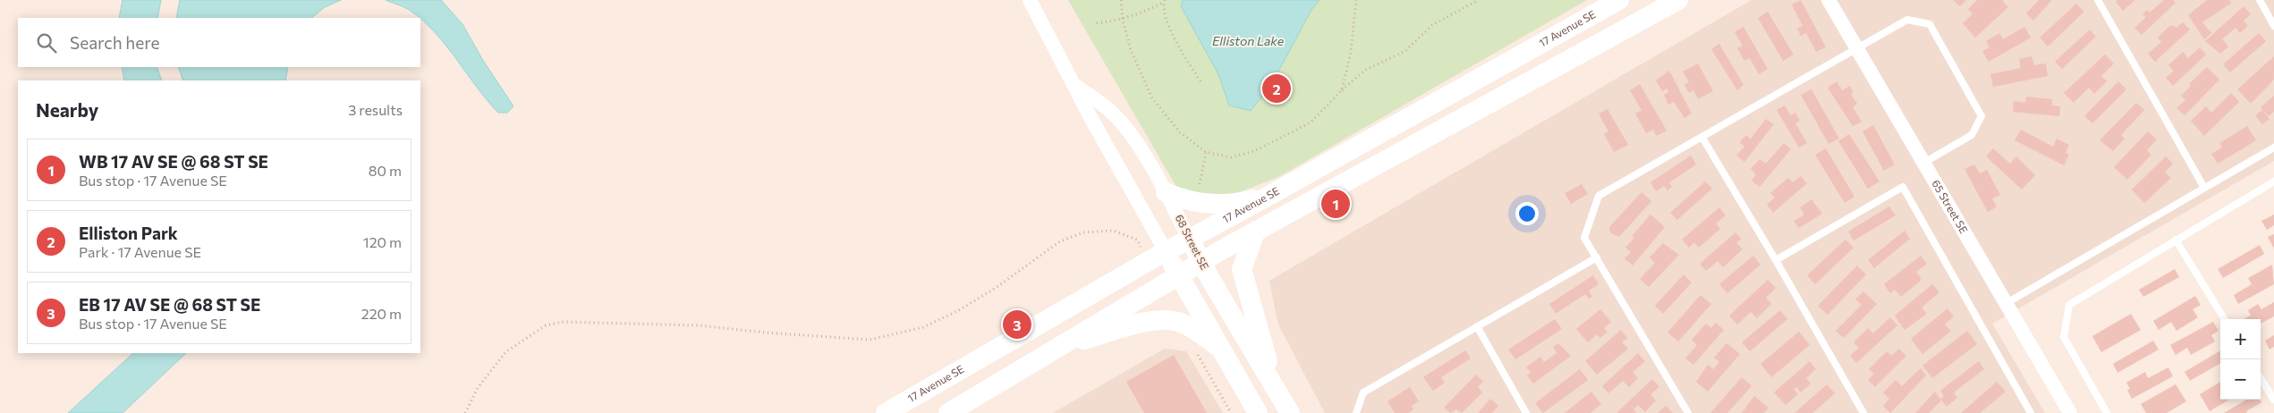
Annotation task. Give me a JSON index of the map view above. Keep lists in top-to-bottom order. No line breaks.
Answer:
{"streets":{"main road":["17 Avenue SE","68 Street SE"],"street":["65 Street SE"]},"crossings":[["17 Avenue SE","68 Street SE"]],"water":["Elliston Lake"],"page":{"search":"Search here","pins":["2","1","3"],"heading":["Nearby","3 results"],"list":[{"mark":"1","name":"WB 17 AV SE @ 68 ST SE","note":"Bus stop · 17 Avenue SE","value":"80 m"},{"mark":"2","name":"Elliston Park","note":"Park · 17 Avenue SE","value":"120 m"},{"mark":"3","name":"EB 17 AV SE @ 68 ST SE","note":"Bus stop · 17 Avenue SE","value":"220 m"}],"map_buttons":["+","−"]}}
